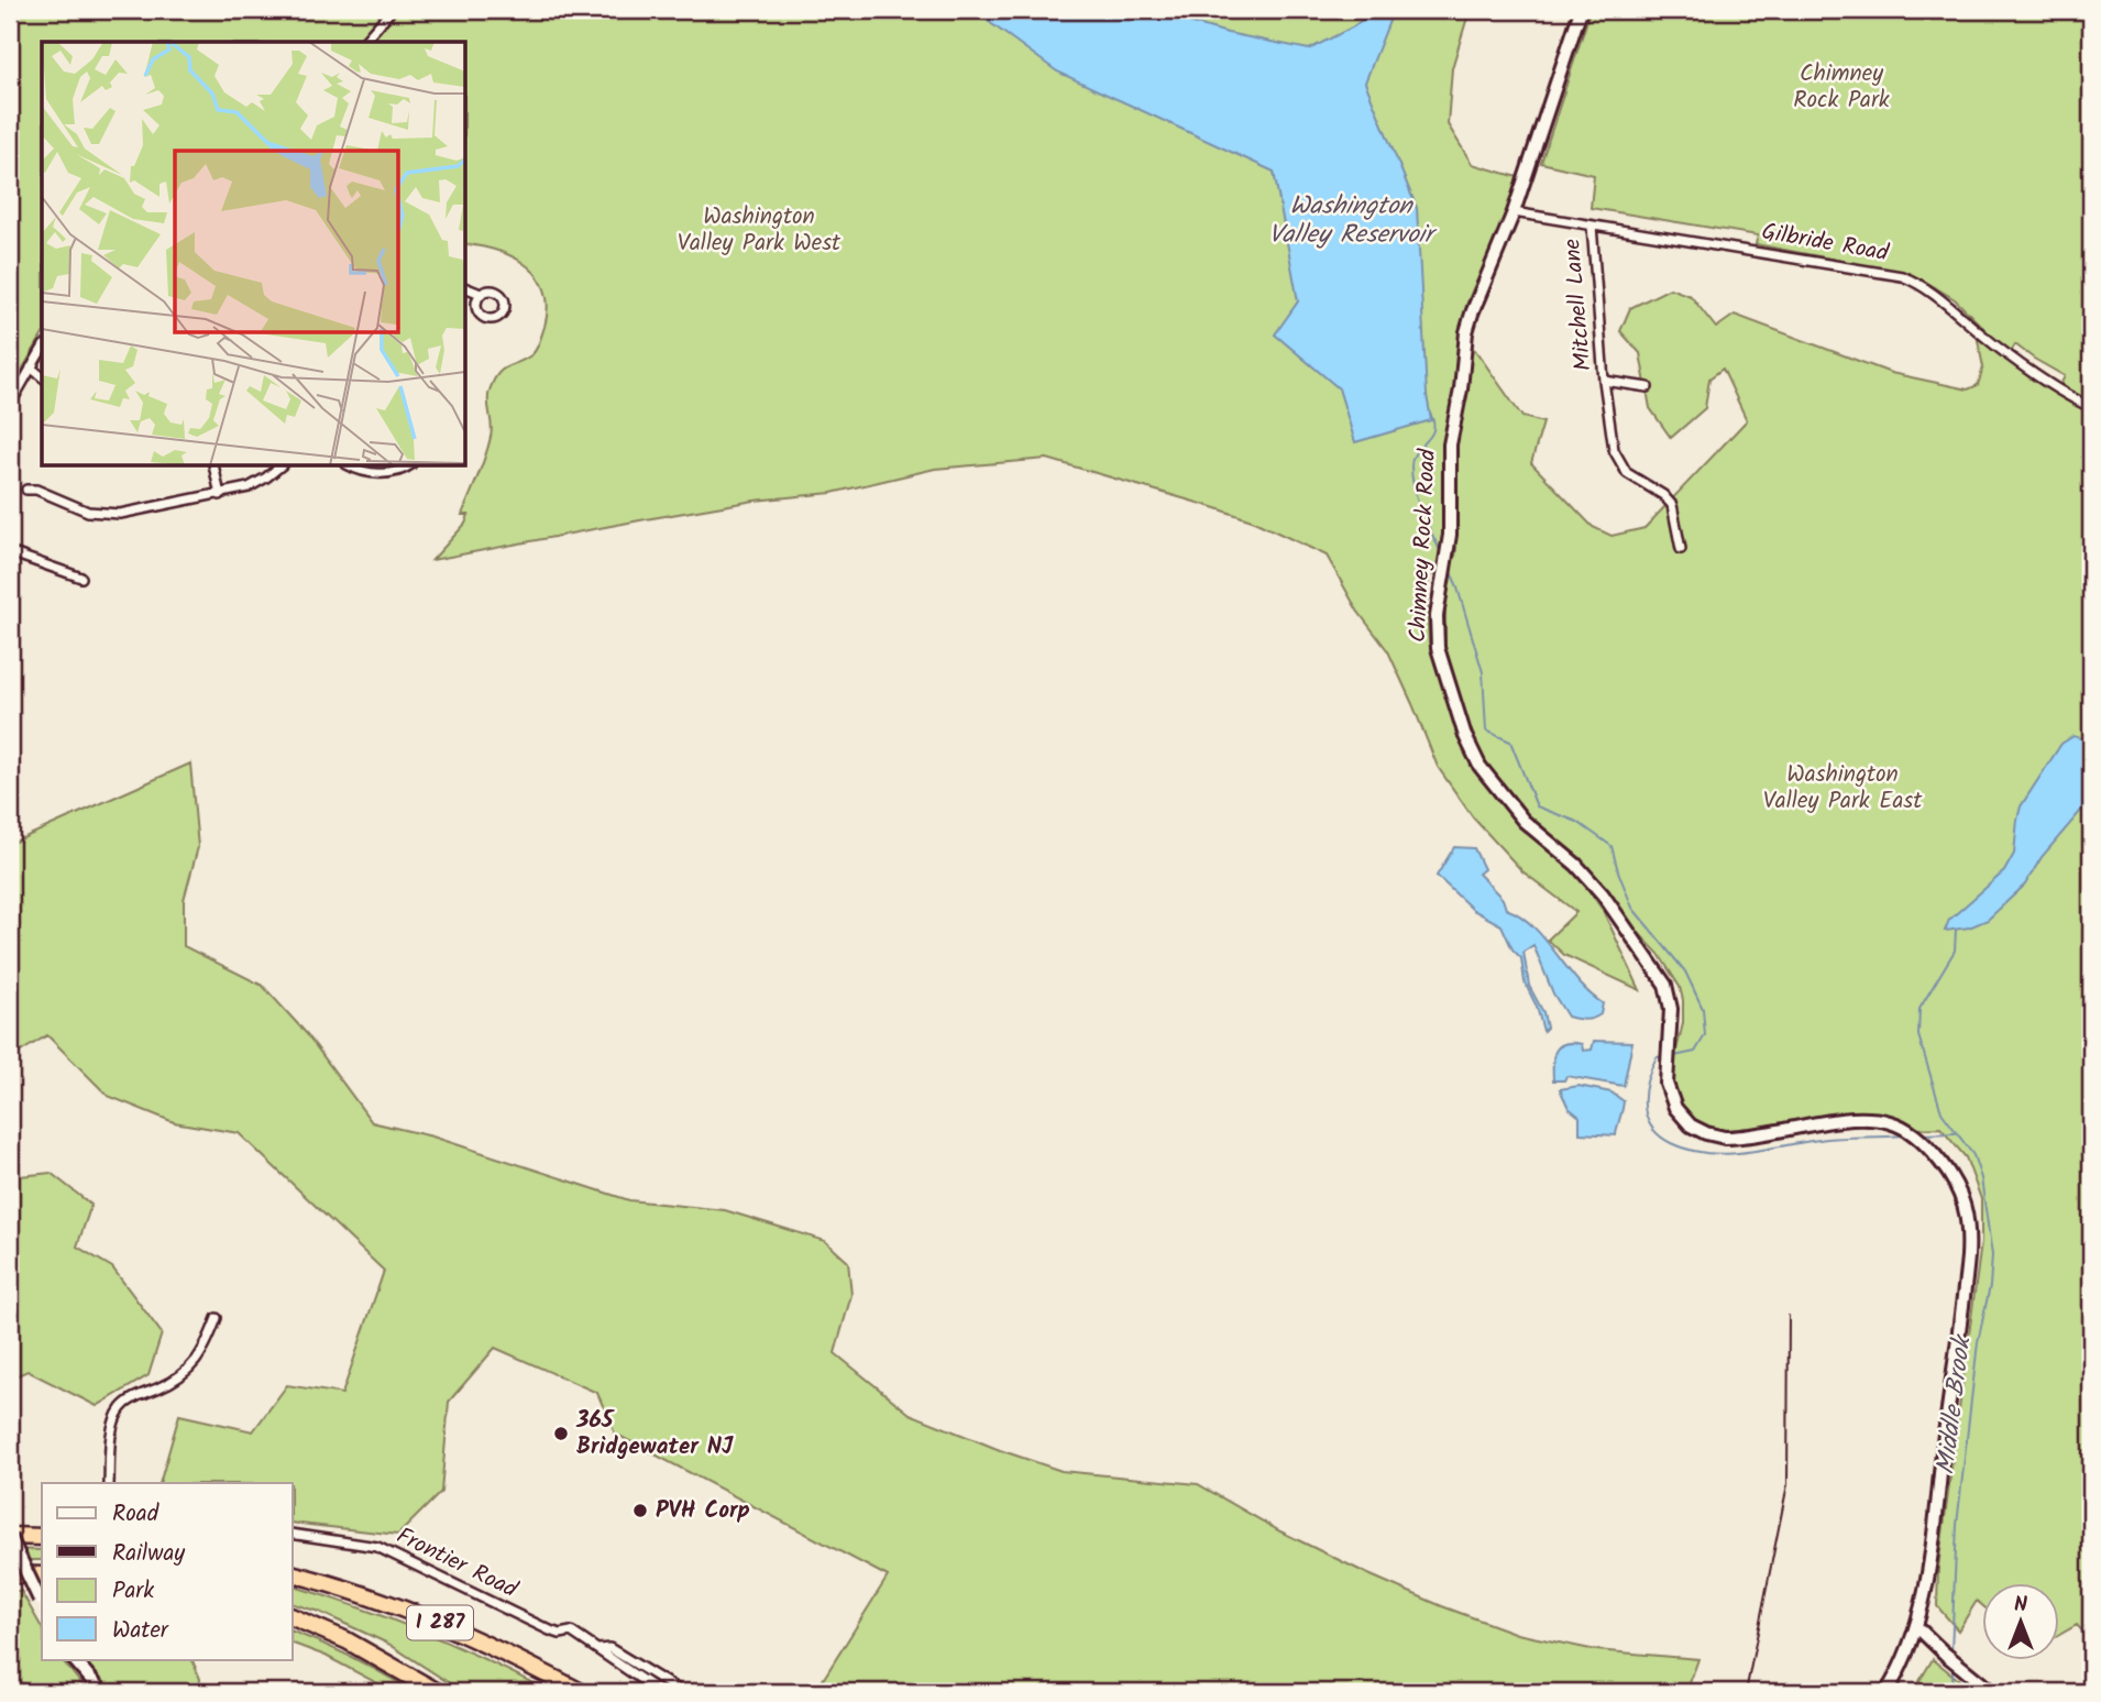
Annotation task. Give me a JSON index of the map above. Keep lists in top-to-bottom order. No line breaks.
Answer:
{"streets":{"highway":["I 287"],"street":["Gilbride Road","Mitchell Lane","Chimney Rock Road","Frontier Road"]},"crossings":[["Gilbride Road","Mitchell Lane"],["Gilbride Road","Chimney Rock Road"]],"water":["Washington Valley Reservoir","Middle Brook"],"parks":["Chimney Rock Park","Washington Valley Park West","Washington Valley Park East"],"places":["365 Bridgewater NJ","PVH Corp"],"legend":["Road","Railway","Park","Water"],"north":"top"}
